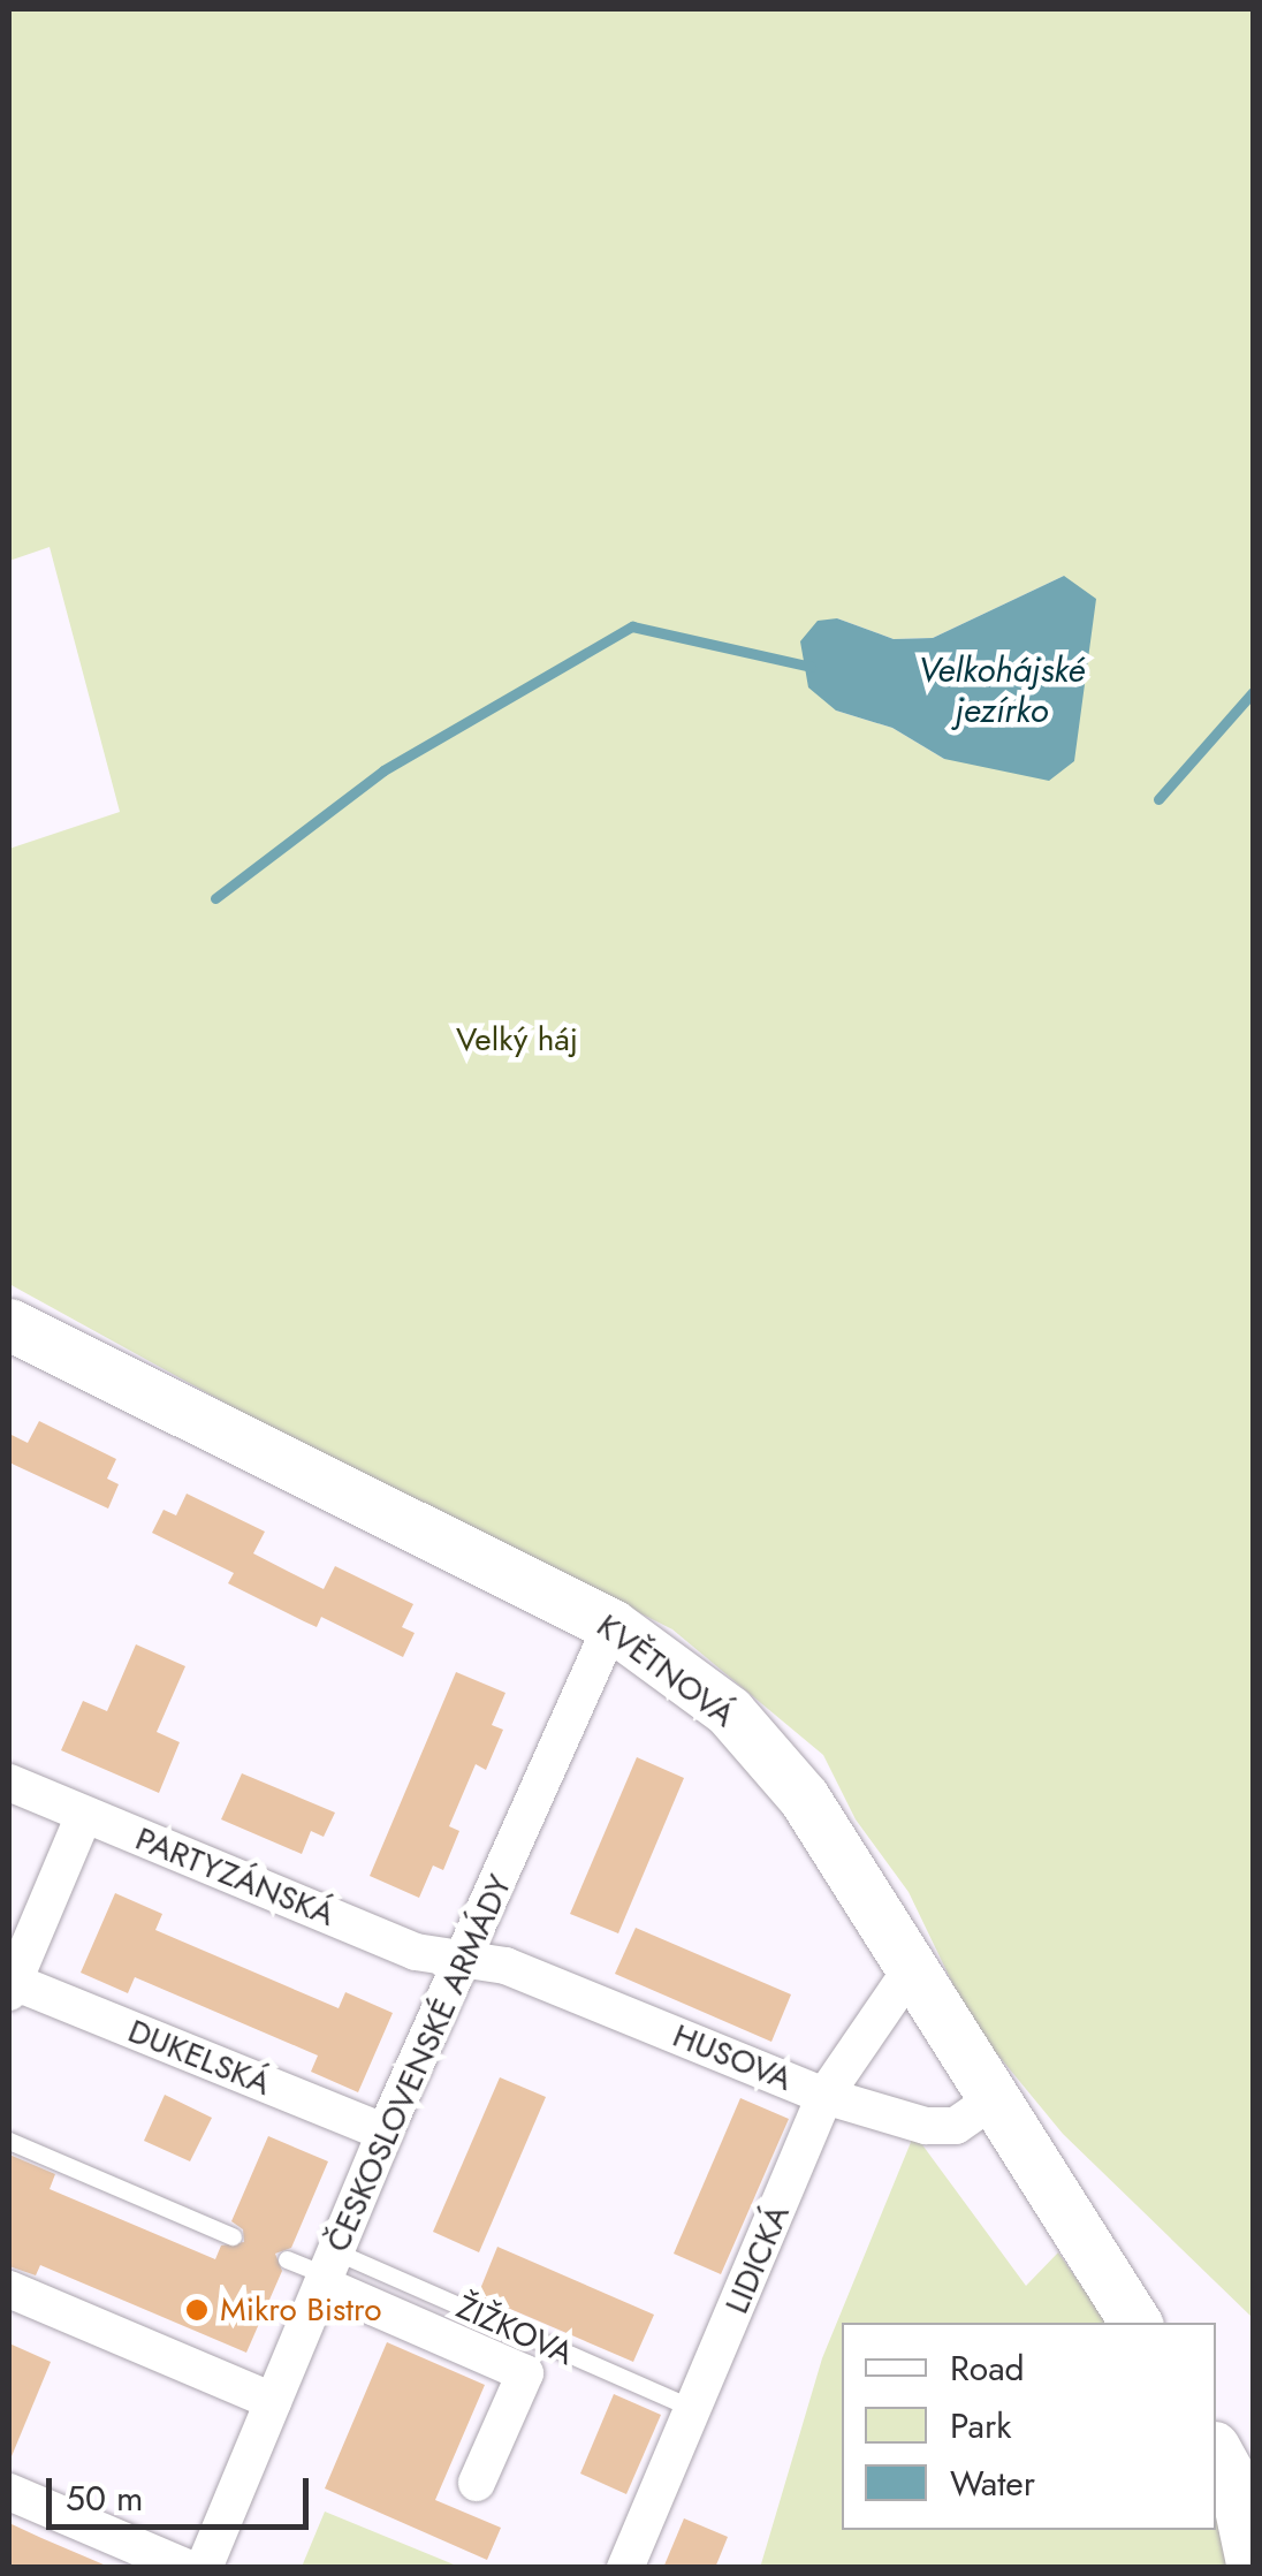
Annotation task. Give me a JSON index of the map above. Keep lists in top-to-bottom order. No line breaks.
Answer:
{"streets":{"street":["KVĚTNOVÁ","PARTYZÁNSKÁ","DUKELSKÁ","HUSOVA","ČESKOSLOVENSKÉ ARMÁDY","LIDICKÁ","ŽIŽKOVA"]},"crossings":[["KVĚTNOVÁ","HUSOVA"],["KVĚTNOVÁ","ČESKOSLOVENSKÉ ARMÁDY"],["KVĚTNOVÁ","LIDICKÁ"],["PARTYZÁNSKÁ","HUSOVA"],["PARTYZÁNSKÁ","ČESKOSLOVENSKÉ ARMÁDY"],["DUKELSKÁ","ČESKOSLOVENSKÉ ARMÁDY"],["HUSOVA","ČESKOSLOVENSKÉ ARMÁDY"],["HUSOVA","LIDICKÁ"],["ČESKOSLOVENSKÉ ARMÁDY","ŽIŽKOVA"],["LIDICKÁ","ŽIŽKOVA"]],"water":["Velkohájské jezírko"],"parks":["Velký háj"],"places":["Mikro Bistro"],"legend":["Road","Park","Water"],"scale_bar":"50 m"}
